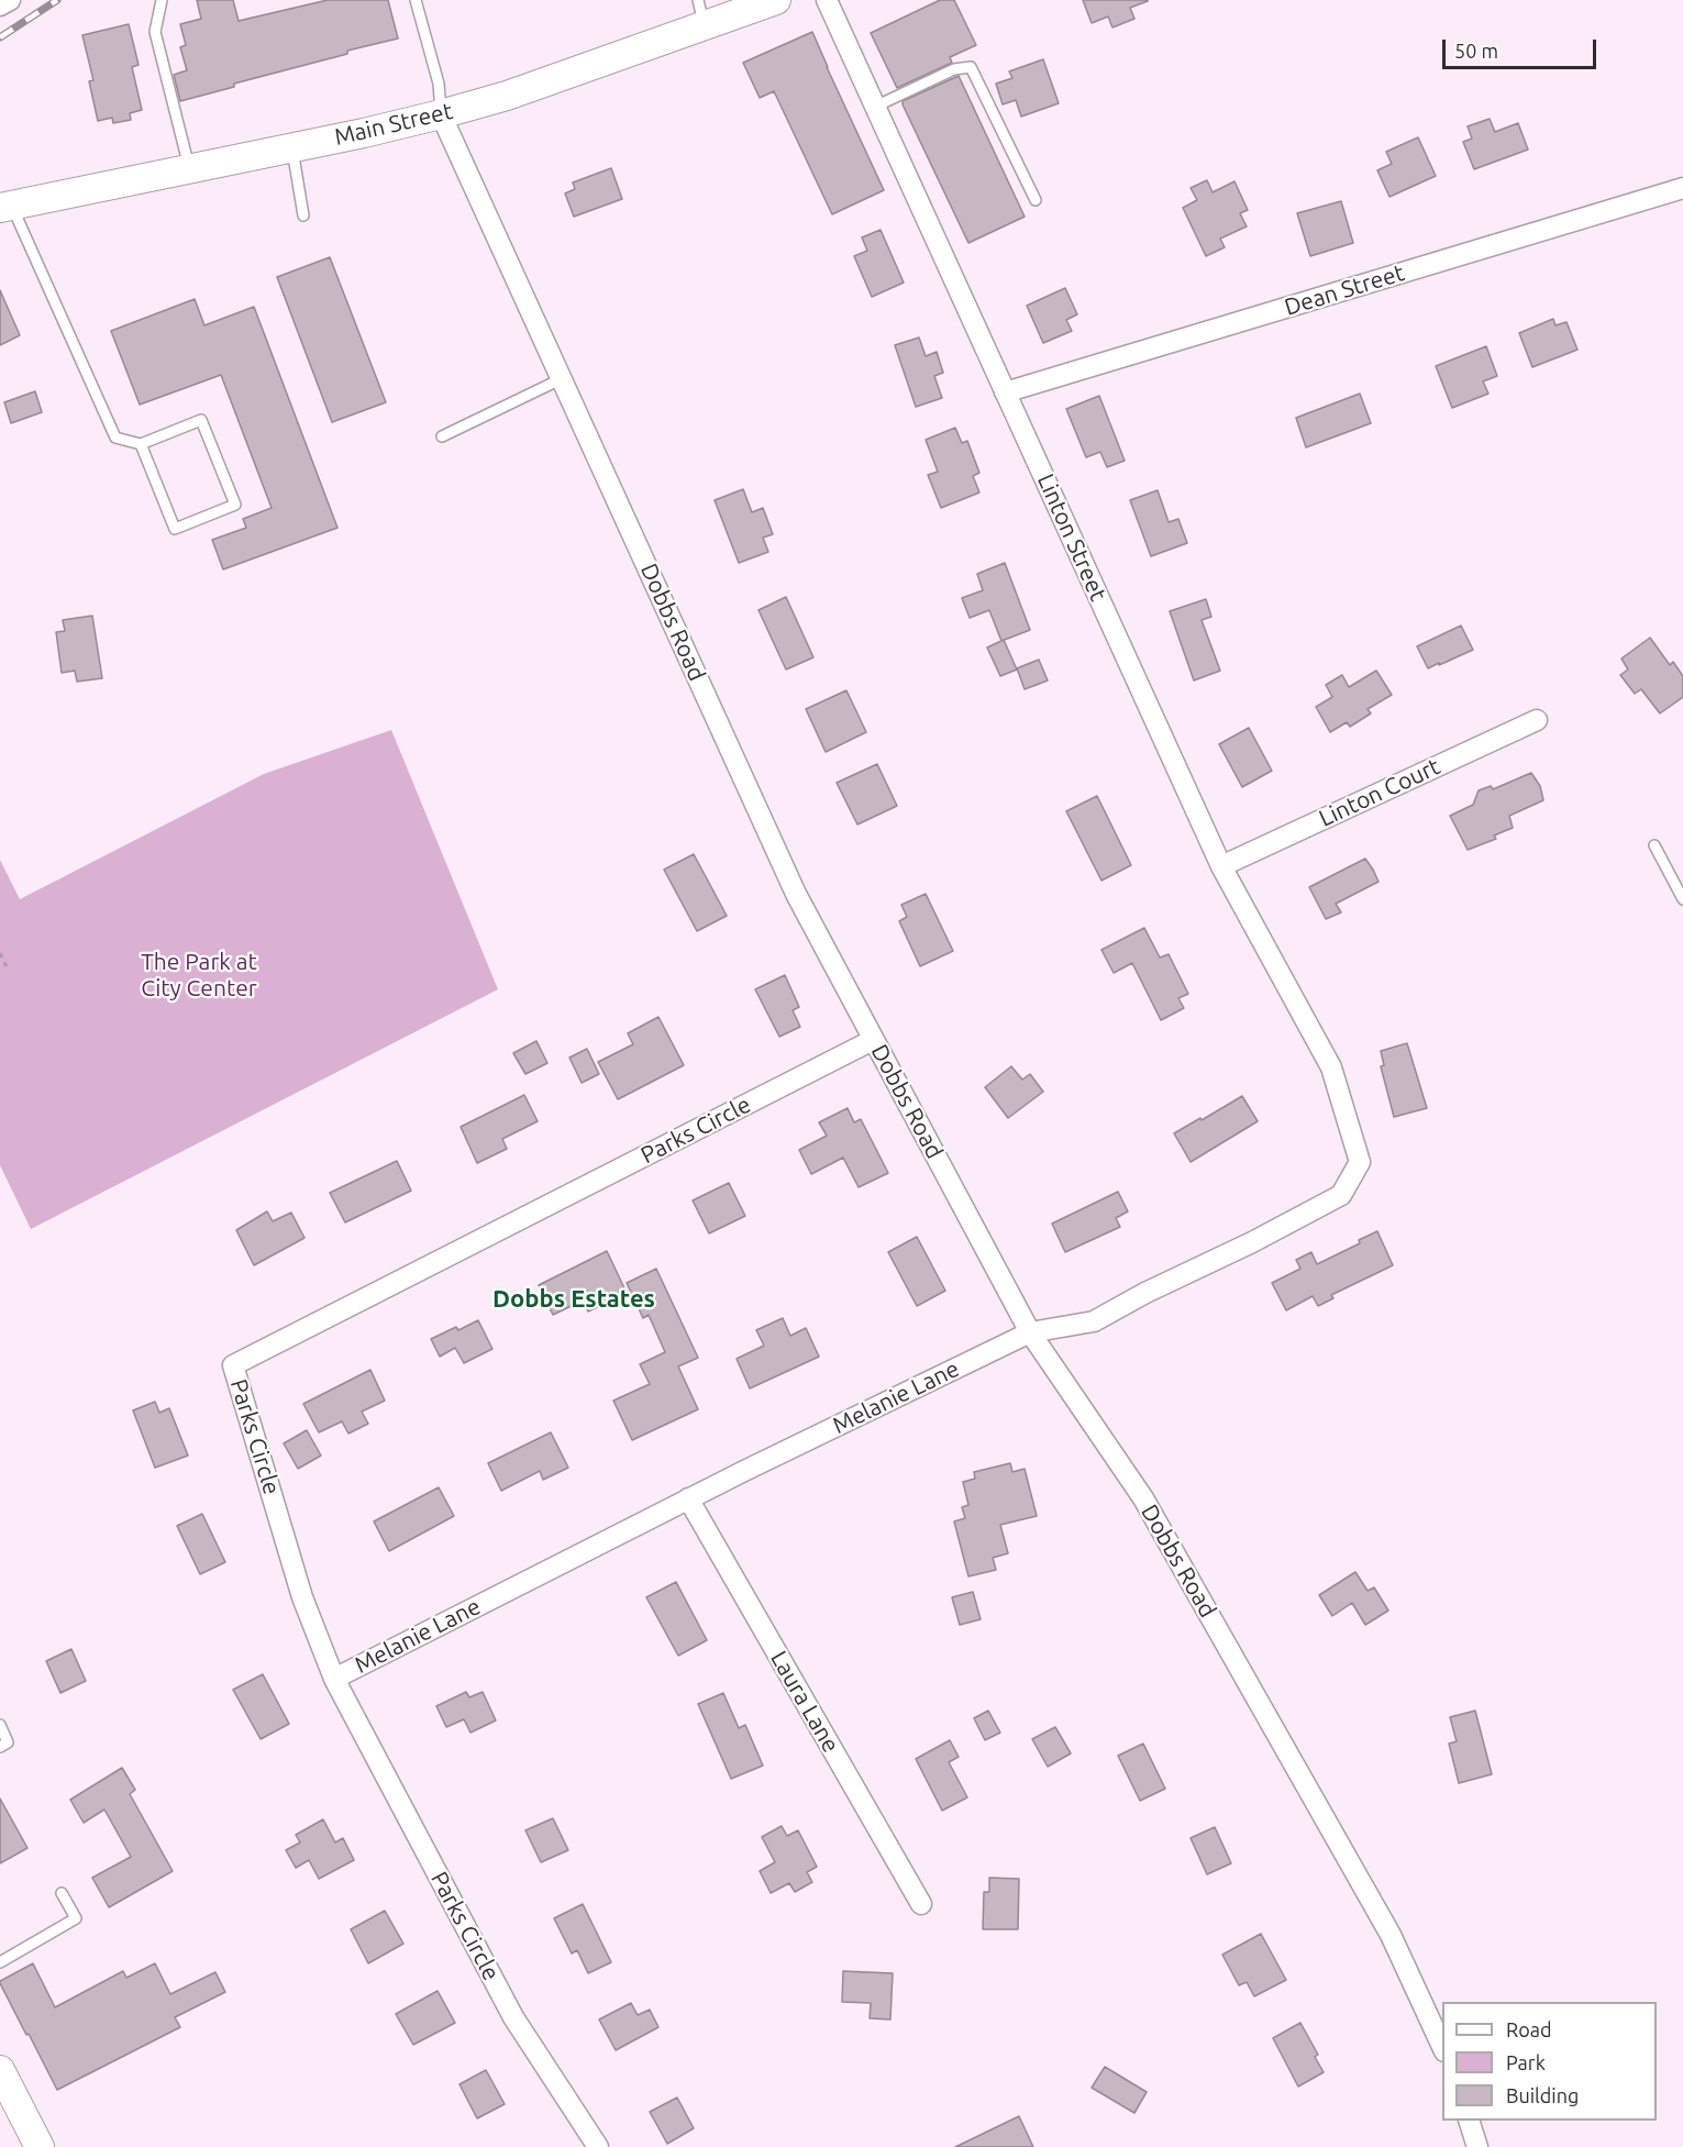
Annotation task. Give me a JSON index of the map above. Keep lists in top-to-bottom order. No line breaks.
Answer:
{"streets":{"main road":["Main Street"],"street":["Dean Street","Linton Street","Dobbs Road","Linton Court","Parks Circle","Melanie Lane","Laura Lane"]},"crossings":[["Main Street","Dobbs Road"],["Dean Street","Linton Street"],["Linton Street","Linton Court"],["Linton Street","Melanie Lane"],["Dobbs Road","Parks Circle"],["Dobbs Road","Melanie Lane"],["Parks Circle","Melanie Lane"],["Melanie Lane","Laura Lane"]],"districts":["Dobbs Estates"],"parks":["The Park at City Center"],"legend":["Road","Park","Building"],"scale_bar":"50 m"}
